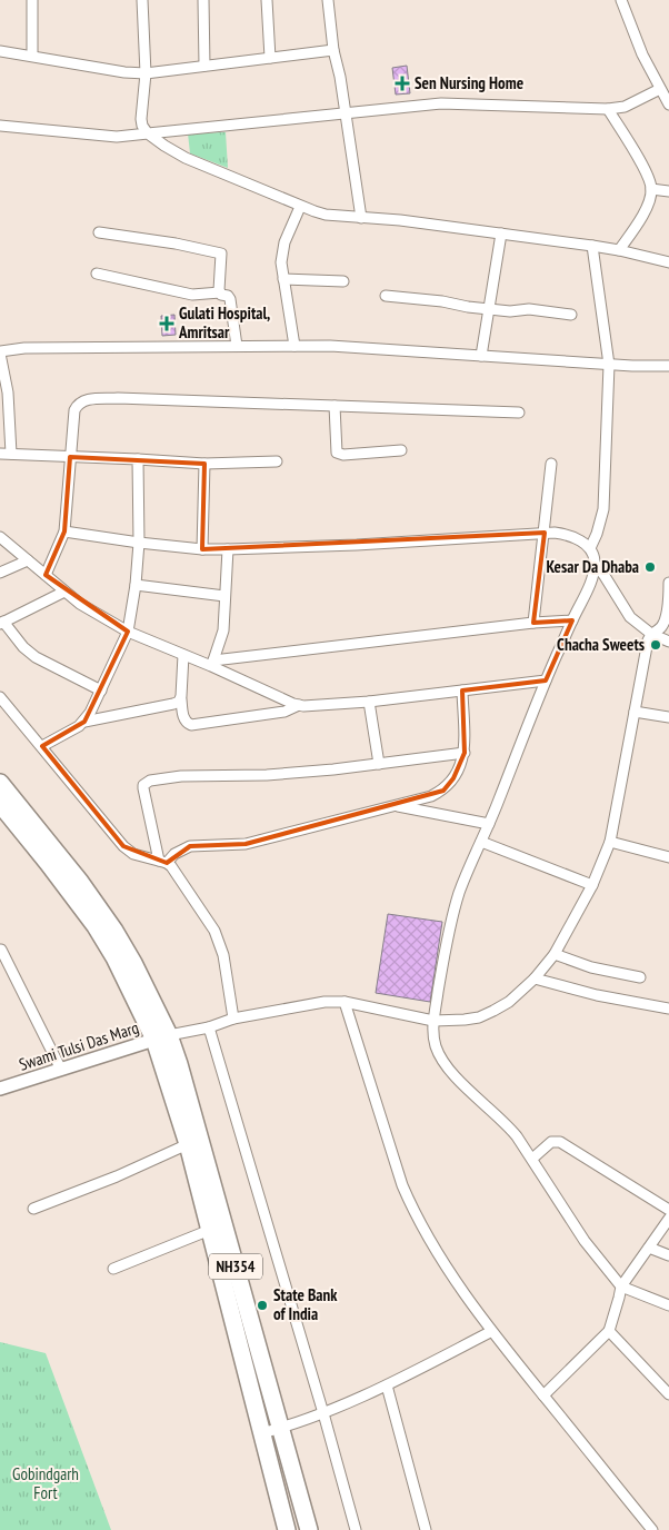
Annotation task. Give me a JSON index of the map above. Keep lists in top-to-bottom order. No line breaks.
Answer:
{"streets":{"highway":["NH354"],"street":["Swami Tulsi Das Marg"]},"crossings":[["Swami Tulsi Das Marg","NH354"]],"parks":["Gobindgarh Fort"],"places":{"health":["Sen Nursing Home","Gulati Hospital, Amritsar"],"other":["Kesar Da Dhaba","Chacha Sweets","State Bank of India"]}}
